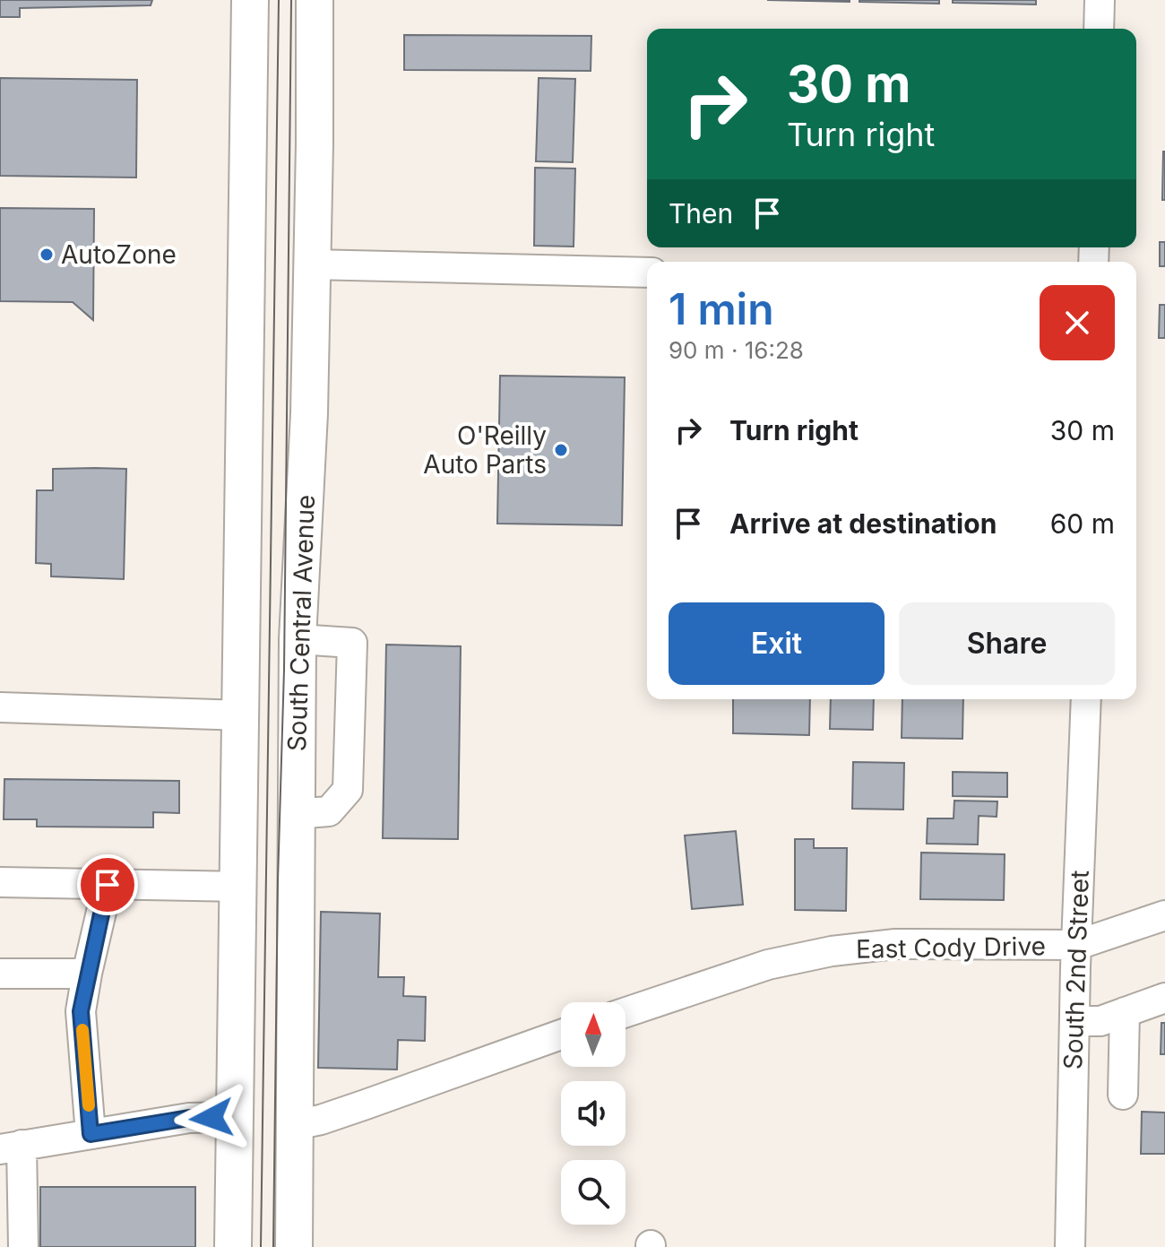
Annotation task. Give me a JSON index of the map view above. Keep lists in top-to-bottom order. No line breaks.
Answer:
{"streets":{"main road":["South Central Avenue"],"street":["East Cody Drive","South 2nd Street"]},"crossings":[["East Cody Drive","South 2nd Street"]],"places":["AutoZone","O'Reilly Auto Parts"],"north":"top","page":{"turn":["30 m","Turn right"],"then":"Then","heading":["1 min","90 m · 16:28"],"list":[{"name":"Turn right","value":"30 m"},{"name":"Arrive at destination","value":"60 m"}],"buttons":["Exit","Share"]}}
